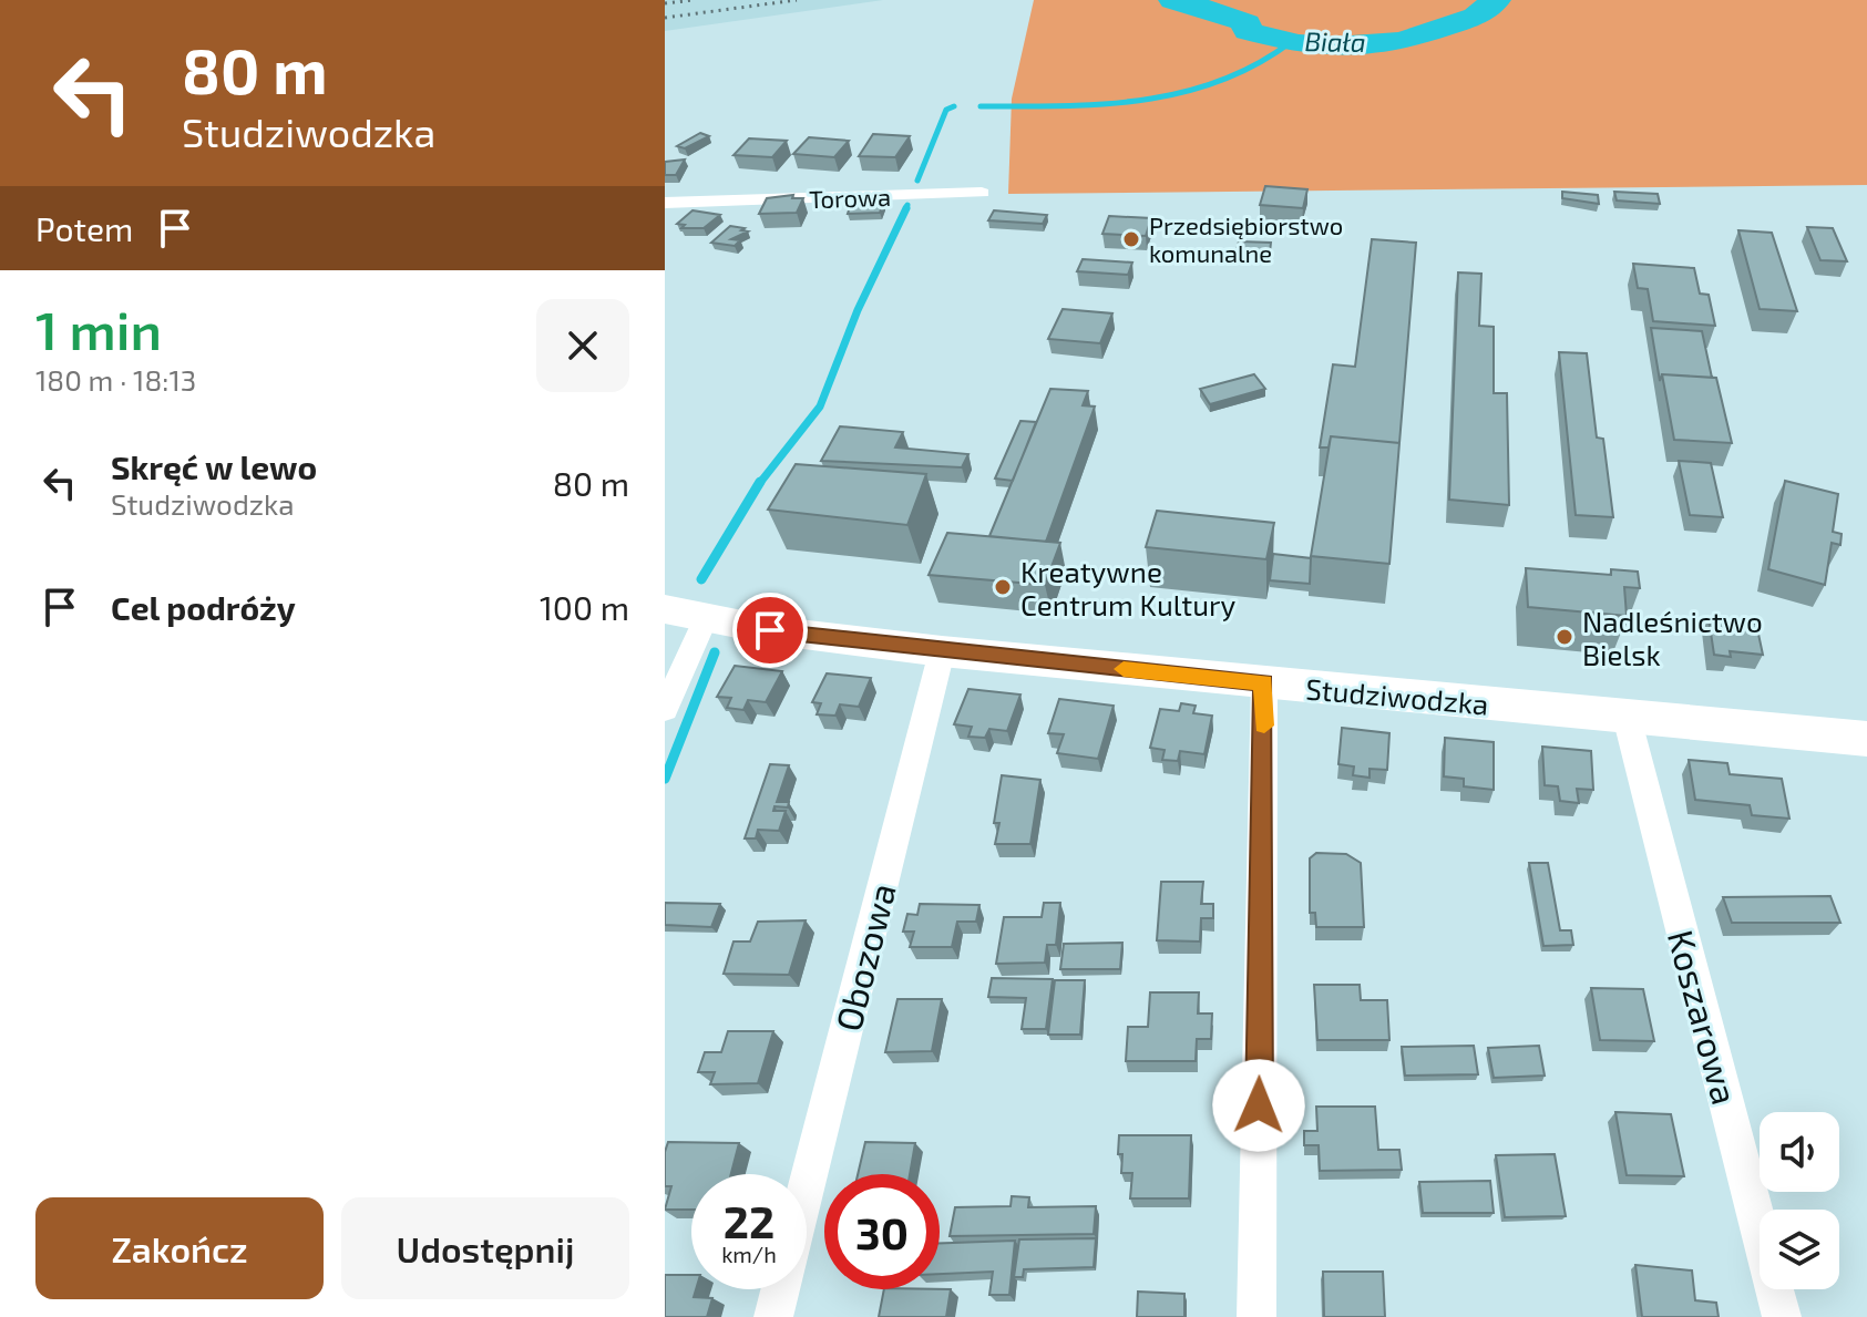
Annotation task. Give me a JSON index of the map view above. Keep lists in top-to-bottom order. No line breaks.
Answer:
{"streets":{"street":["Torowa","Studziwodzka","Obozowa","Koszarowa"]},"crossings":[["Studziwodzka","Obozowa"],["Studziwodzka","Koszarowa"]],"water":["Biała"],"places":["Przedsiębiorstwo komunalne","Kreatywne Centrum Kultury","Nadleśnictwo Bielsk"],"page":{"turn":["80 m","Studziwodzka"],"then":"Potem","heading":["1 min","180 m · 18:13"],"list":[{"name":"Skręć w lewo","note":"Studziwodzka","value":"80 m"},{"name":"Cel podróży","value":"100 m"}],"speed":"22 km/h","limit":"30","buttons":["Zakończ","Udostępnij"]}}
